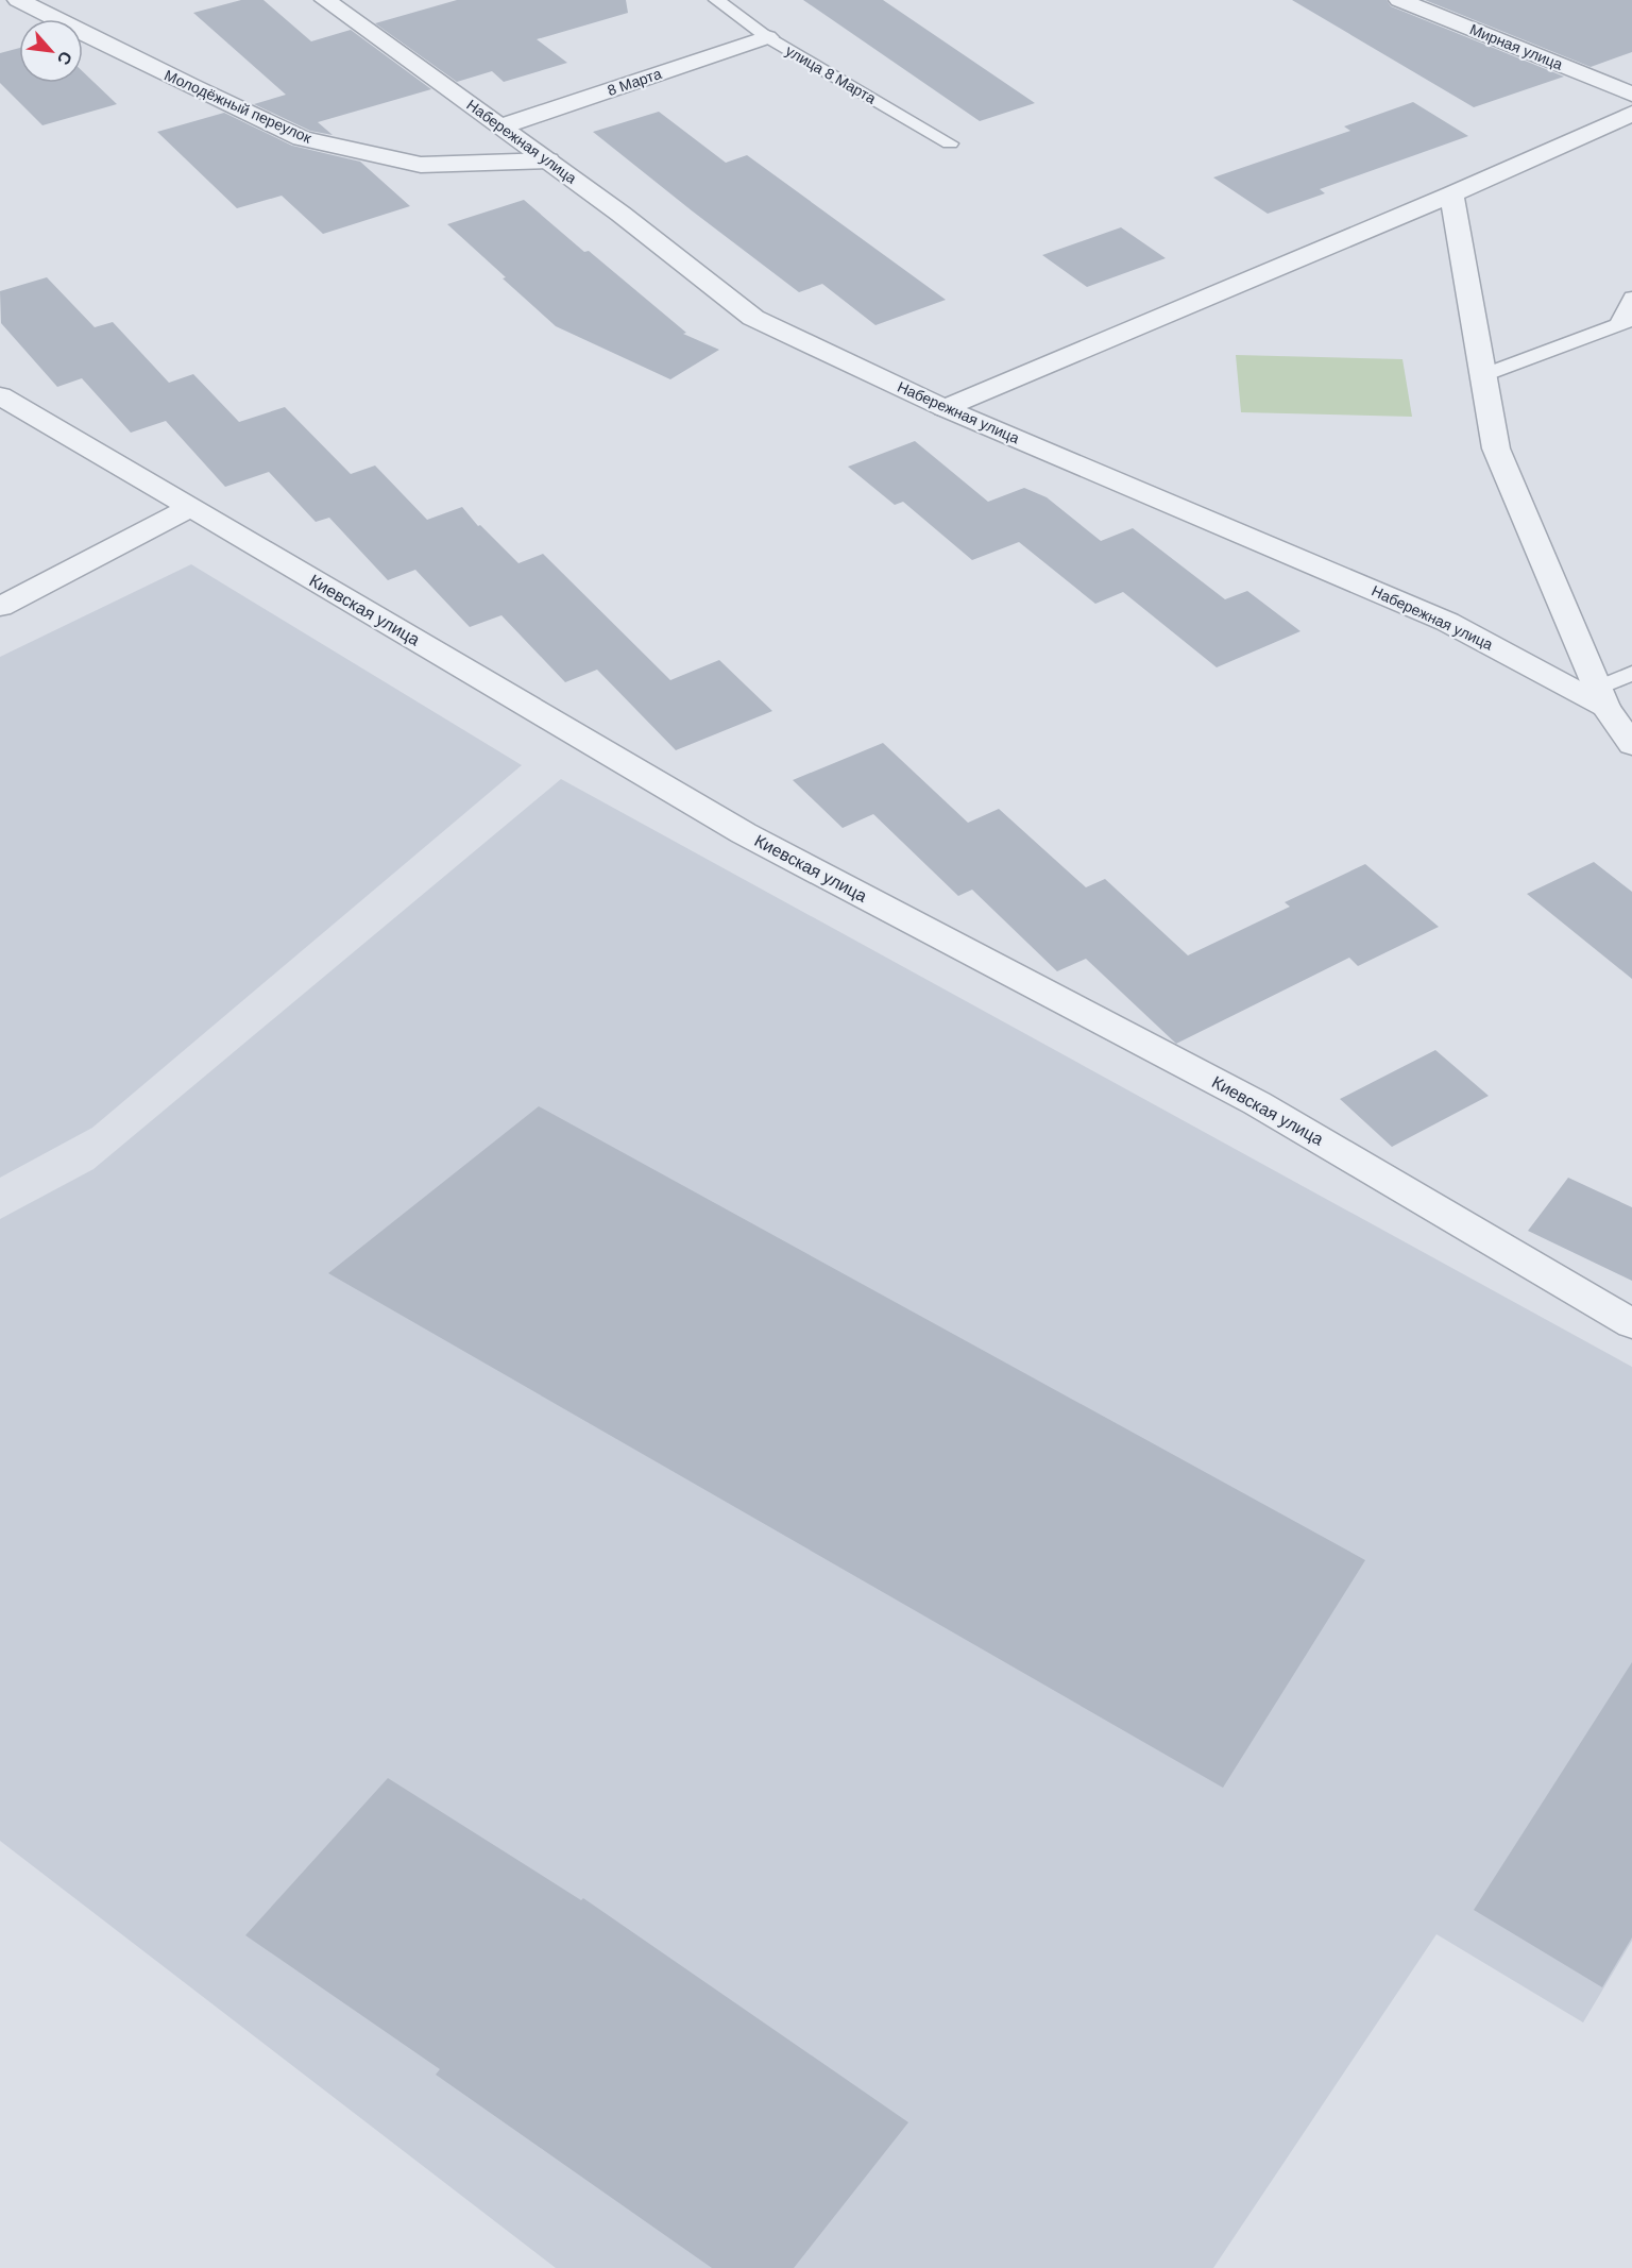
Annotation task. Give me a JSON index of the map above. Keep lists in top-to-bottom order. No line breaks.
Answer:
{"streets":{"street":["Мирная улица","8 Марта","Молодёжный переулок","Набережная улица","Киевская улица"],"lane":["улица 8 Марта"]},"crossings":[["улица 8 Марта","8 Марта"],["8 Марта","Набережная улица"],["Молодёжный переулок","Набережная улица"]],"north":"bottom right"}
